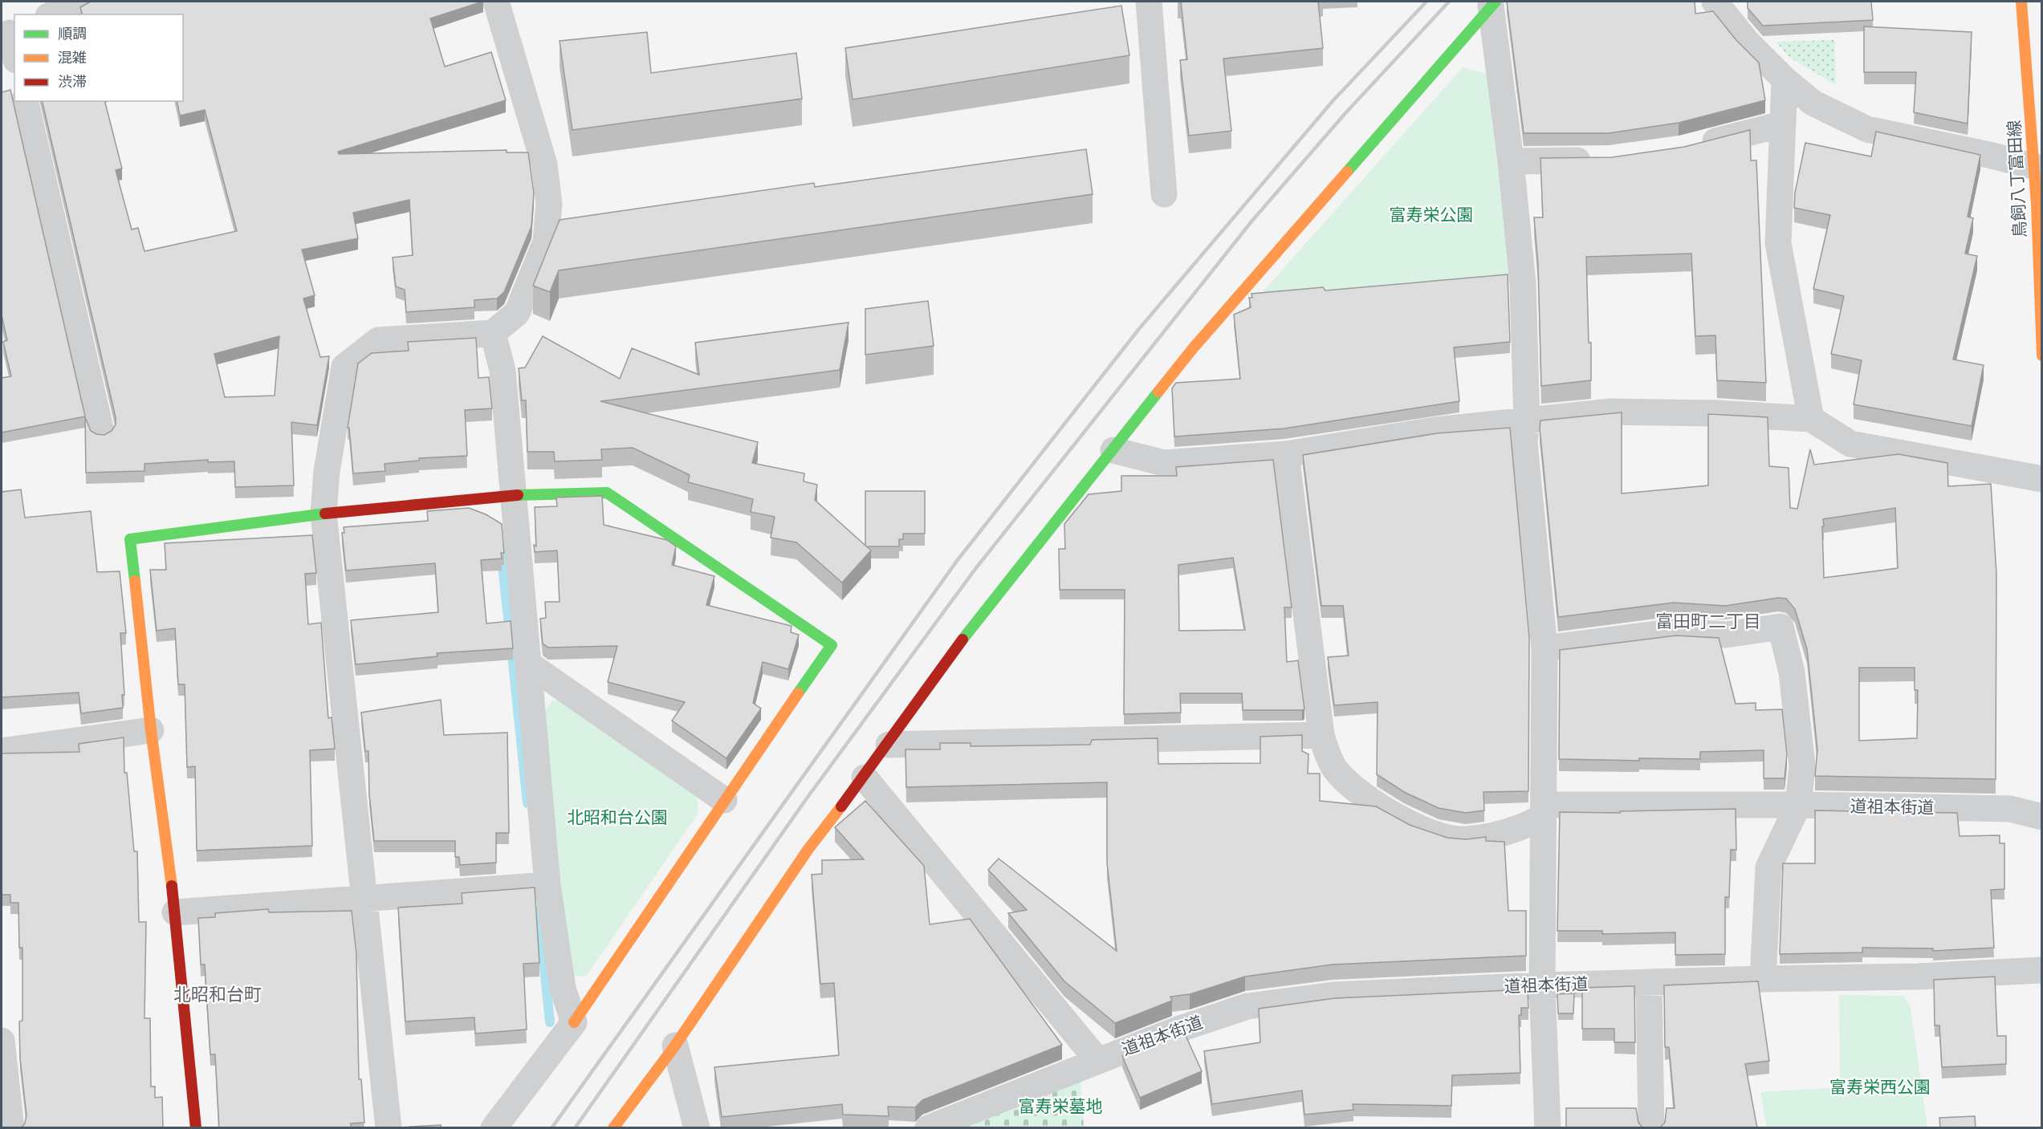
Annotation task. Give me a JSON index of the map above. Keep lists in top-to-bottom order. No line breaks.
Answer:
{"streets":{"street":["鳥飼八丁富田線","道祖本街道"]},"districts":["富田町二丁目","北昭和台町"],"parks":["富寿栄公園","北昭和台公園","富寿栄西公園","富寿栄墓地"],"legend":["順調","混雑","渋滞"]}
